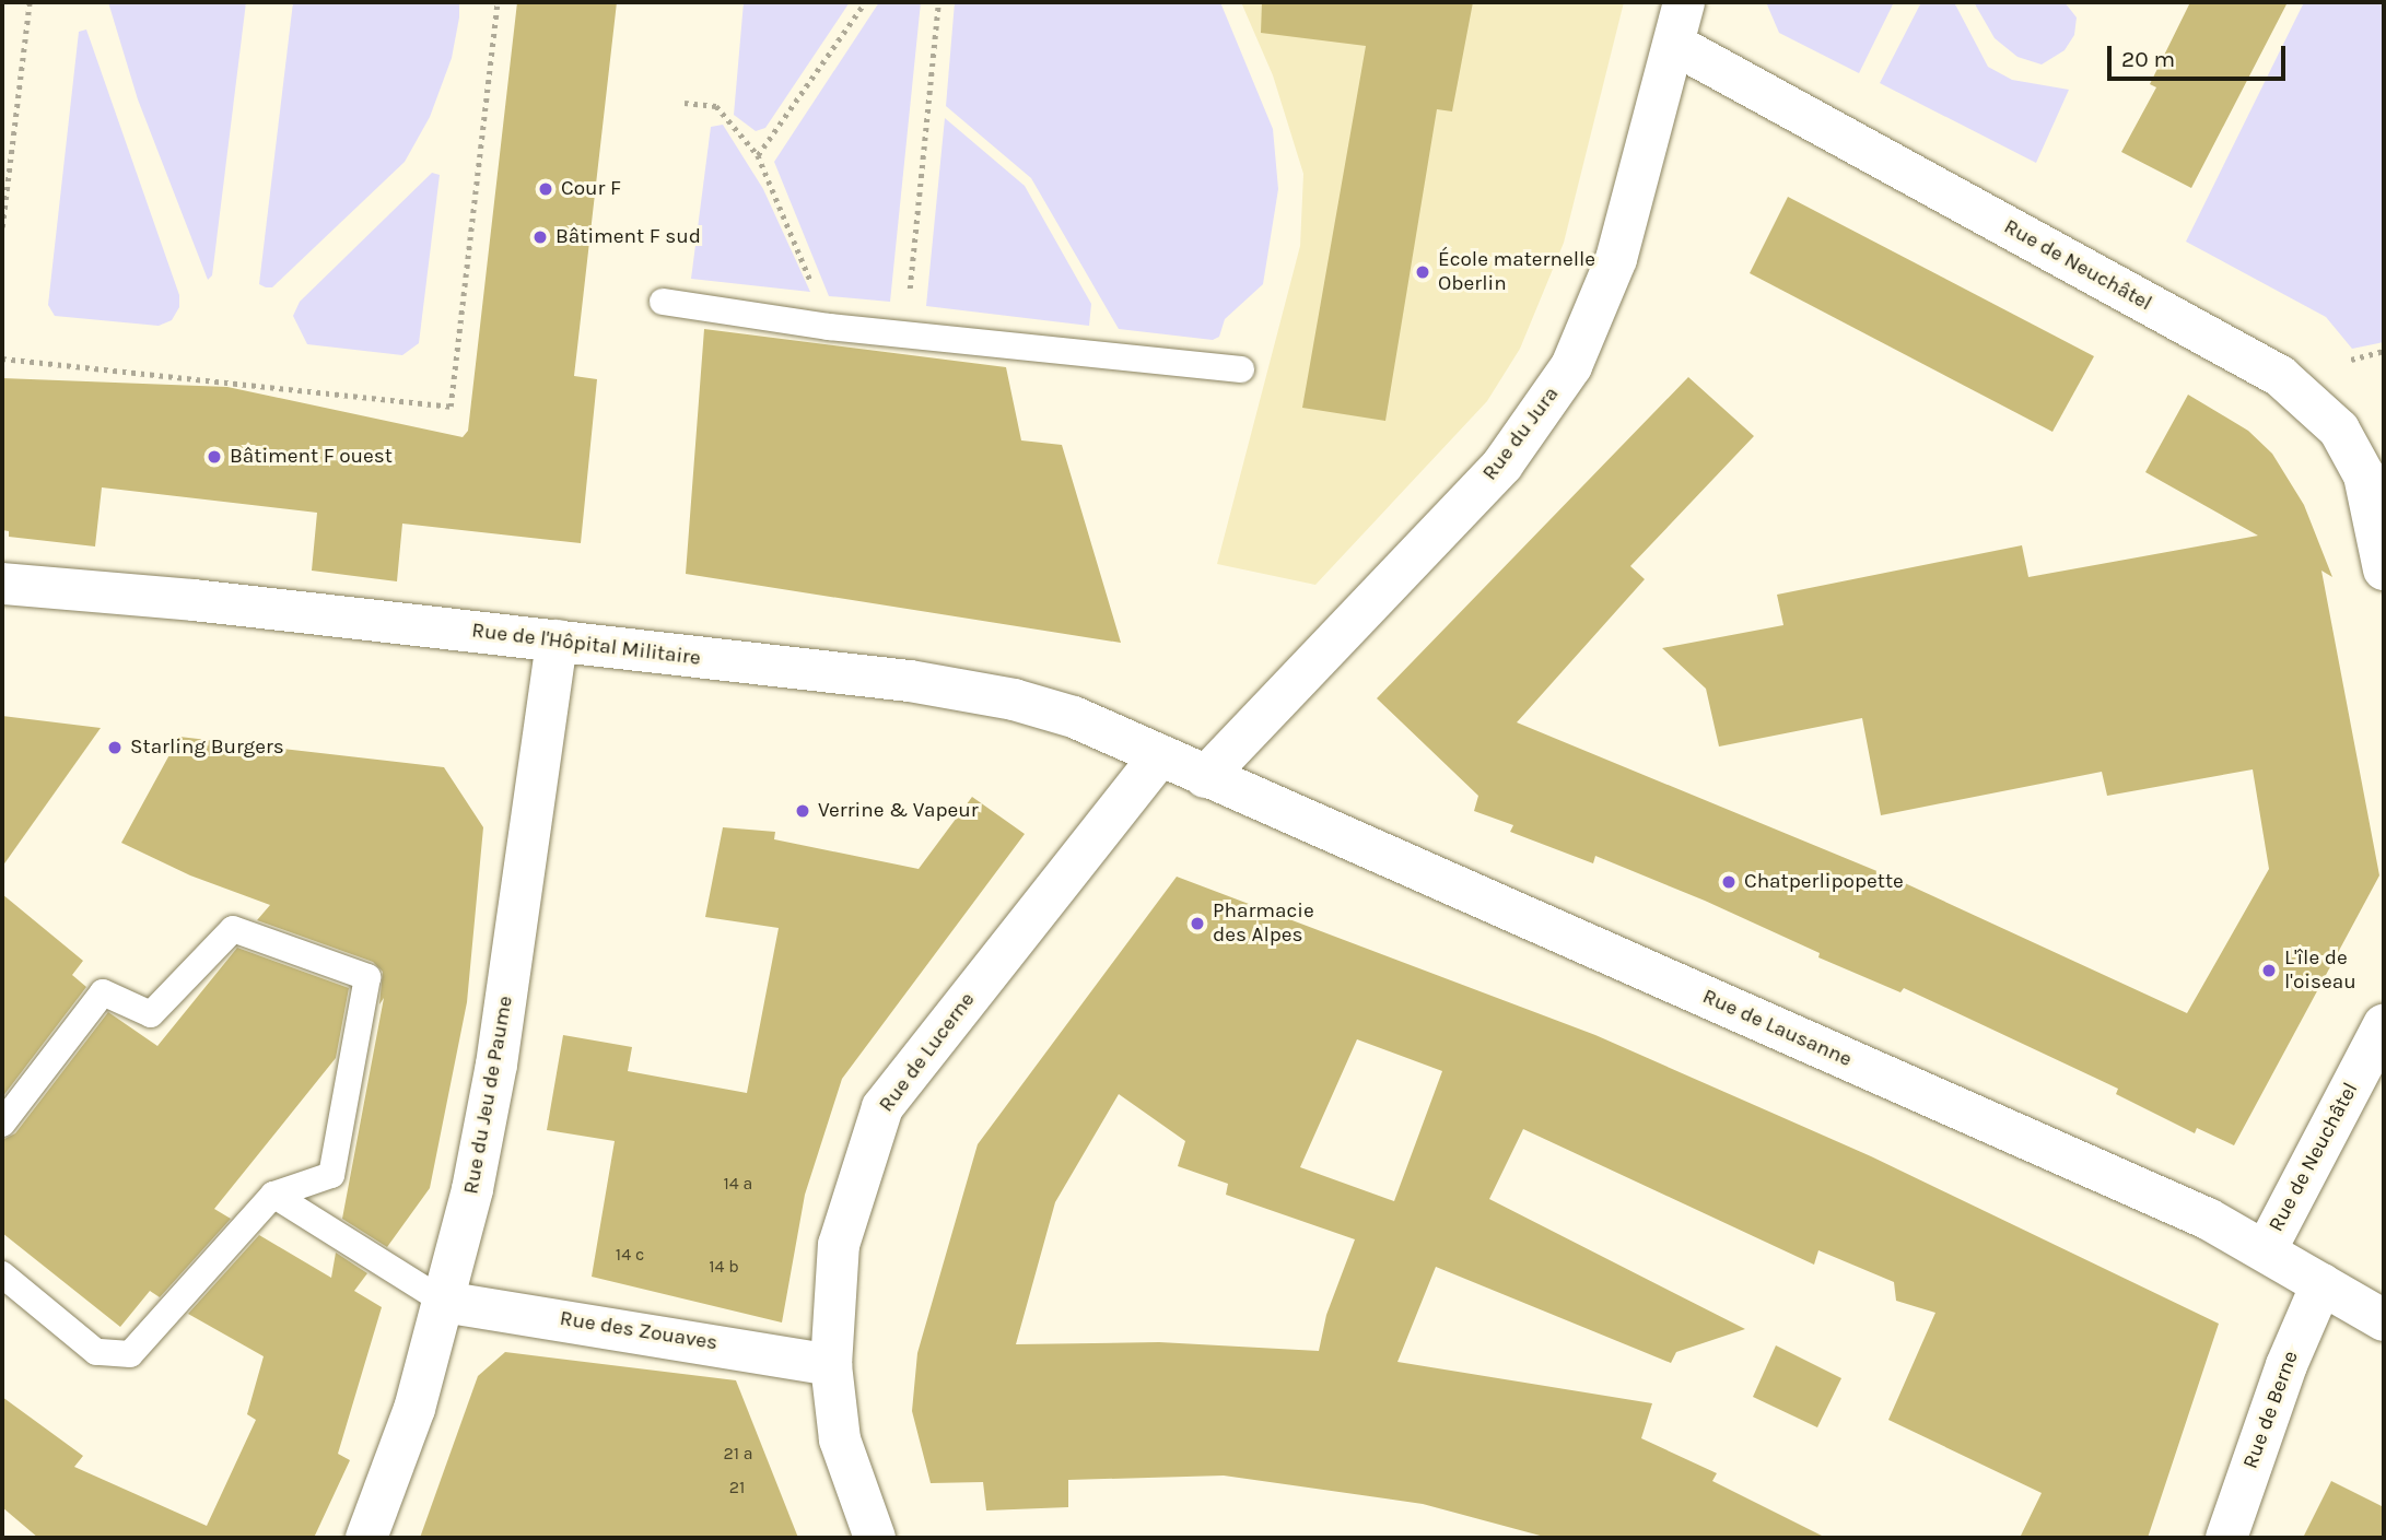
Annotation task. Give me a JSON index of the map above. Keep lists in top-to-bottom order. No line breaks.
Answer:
{"streets":{"street":["Rue de Neuchâtel","Rue du Jura","Rue de l'Hôpital Militaire","Rue de Lausanne","Rue de Lucerne","Rue du Jeu de Paume","Rue des Zouaves","Rue de Berne"]},"crossings":[["Rue de Neuchâtel","Rue du Jura"],["Rue de Neuchâtel","Rue de Lausanne"],["Rue du Jura","Rue de Lausanne"],["Rue de l'Hôpital Militaire","Rue de Lausanne"],["Rue de l'Hôpital Militaire","Rue de Lucerne"],["Rue de l'Hôpital Militaire","Rue du Jeu de Paume"],["Rue de Lausanne","Rue de Lucerne"],["Rue de Lausanne","Rue de Berne"],["Rue de Lucerne","Rue des Zouaves"],["Rue du Jeu de Paume","Rue des Zouaves"]],"places":["Cour F","Bâtiment F sud","École maternelle Oberlin","Bâtiment F ouest","Starling Burgers","Verrine & Vapeur","Chatperlipopette","Pharmacie des Alpes","L'île de l'oiseau"],"house_numbers":["14 a","14 c","14 b","21 a","21"],"scale_bar":"20 m"}
